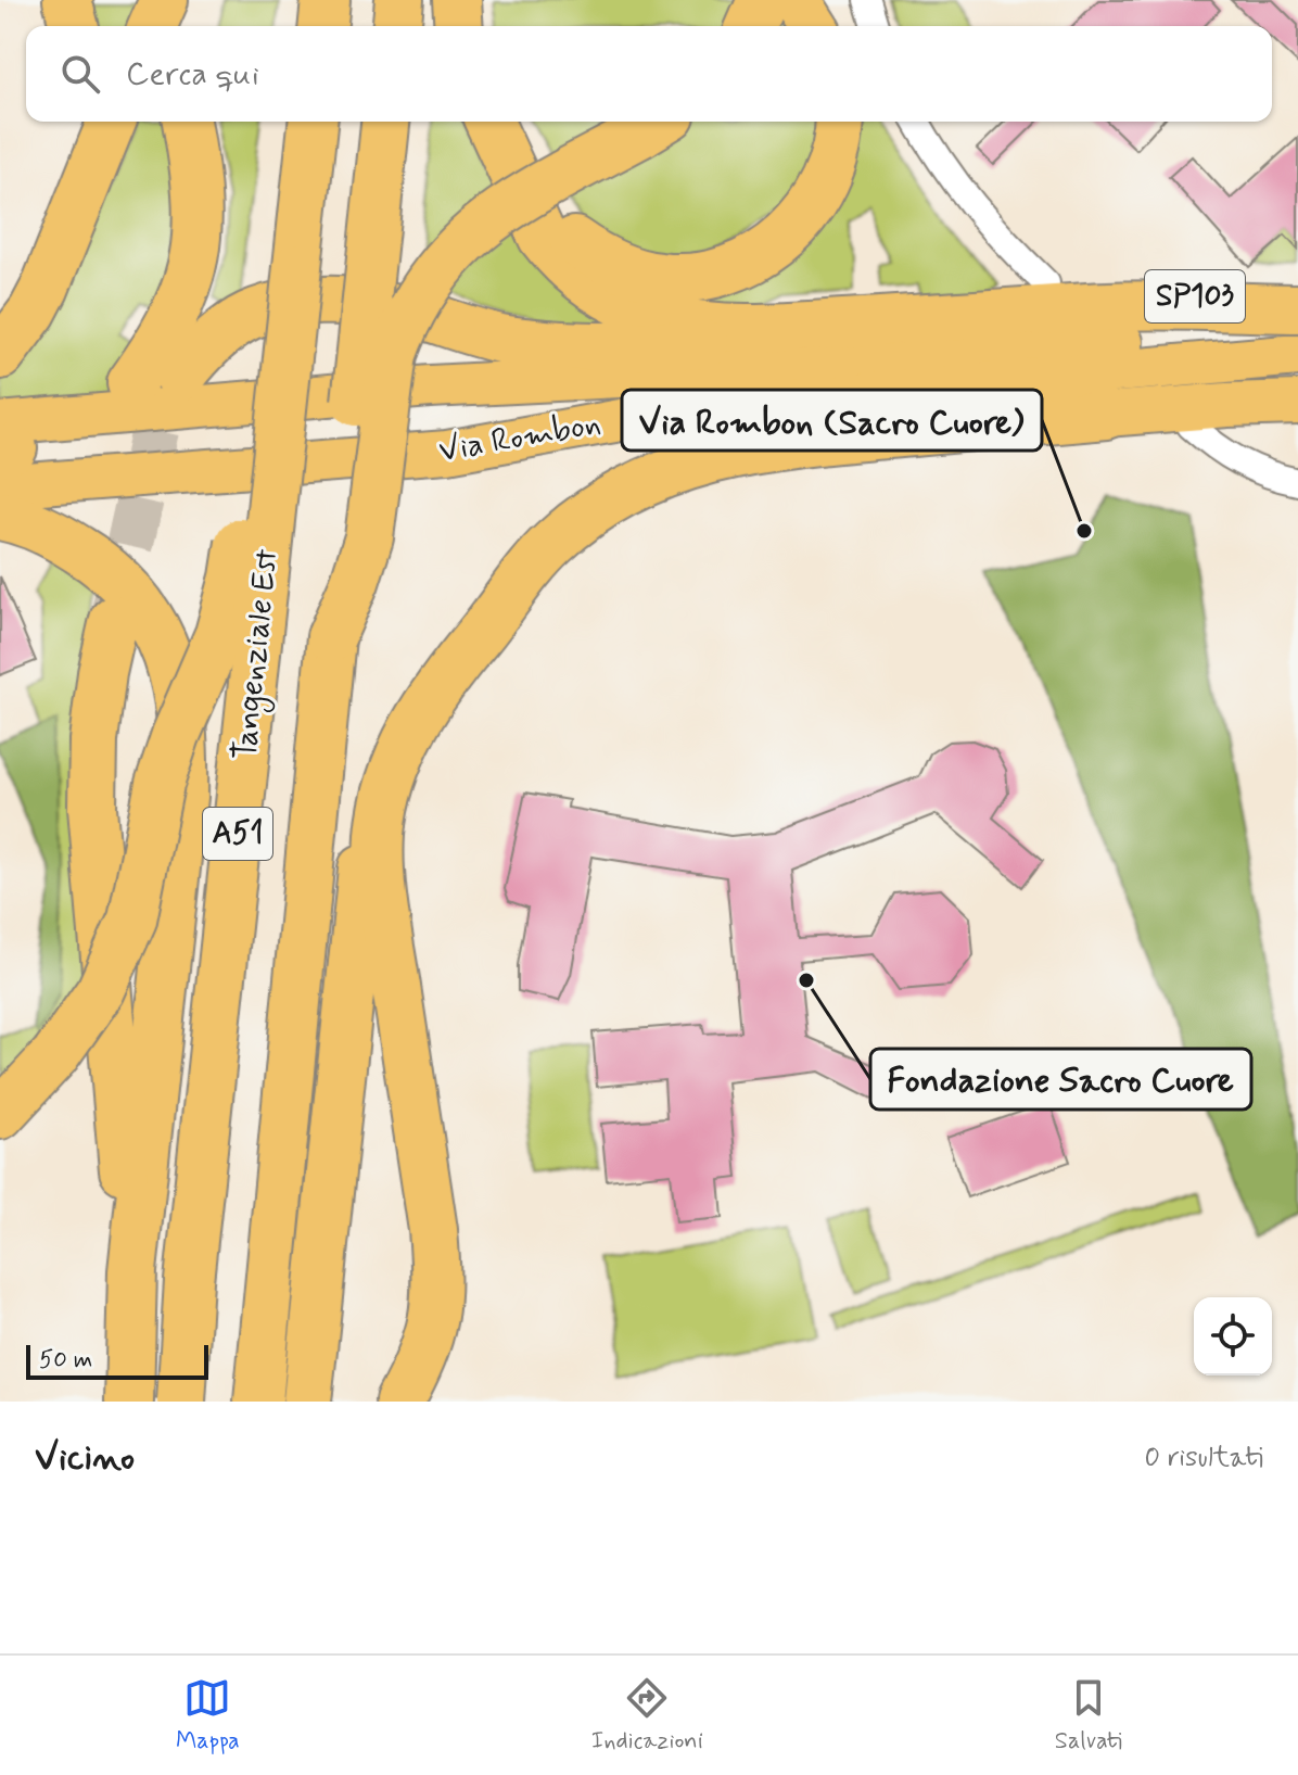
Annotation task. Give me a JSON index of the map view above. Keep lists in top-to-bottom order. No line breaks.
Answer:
{"streets":{"highway":["SP103","Tangenziale Est","A51"],"main road":["Via Rombon"]},"places":["Via Rombon (Sacro Cuore)","Fondazione Sacro Cuore"],"scale_bar":"50 m","page":{"search":"Cerca qui","scale":"50 m","heading":["Vicino","0 risultati"],"nav":["Mappa","Indicazioni","Salvati"]}}
